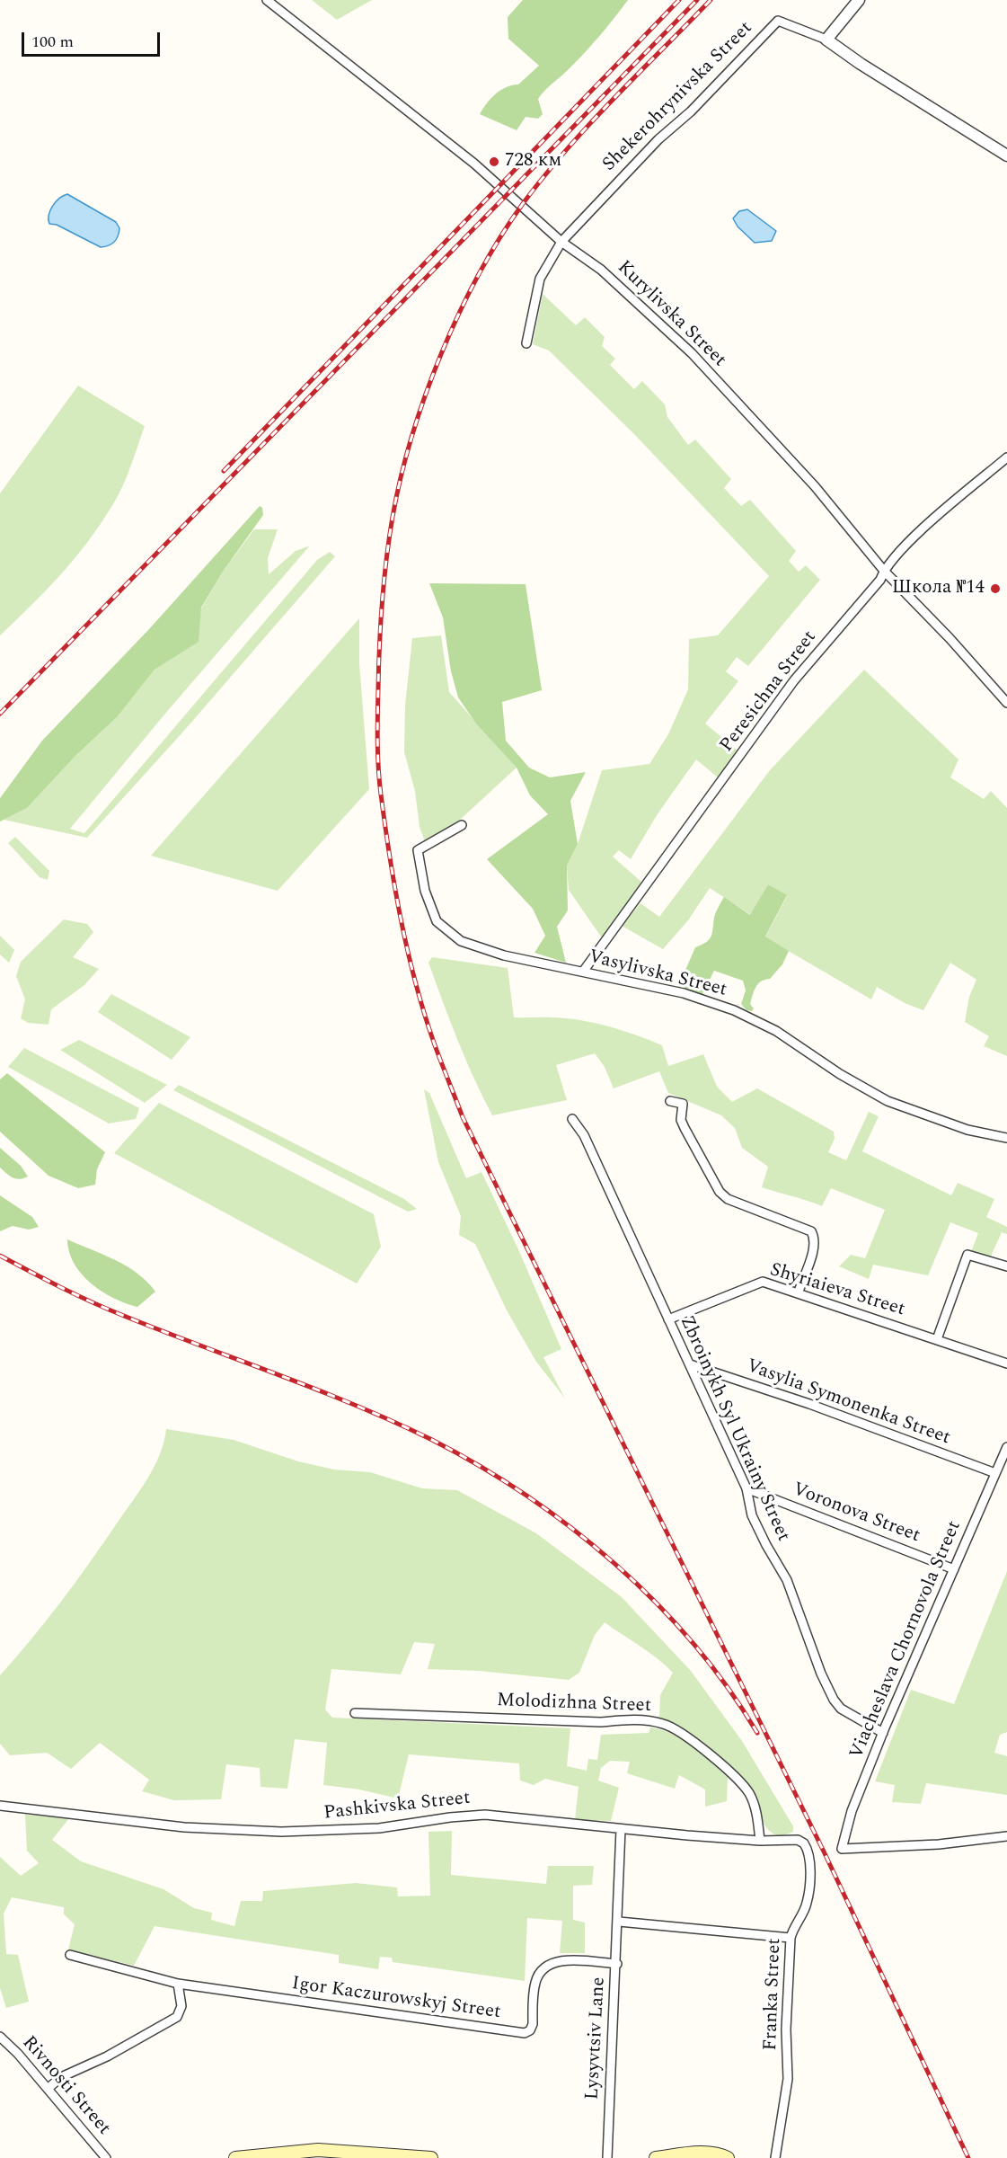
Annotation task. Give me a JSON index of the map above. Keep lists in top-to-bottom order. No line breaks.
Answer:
{"streets":{"street":["Shekerohrynivska Street","Kurylivska Street","Peresichna Street","Vasylivska Street","Shyriaieva Street","Vasylia Symonenka Street","Zbroinykh Syl Ukrainy Street","Voronova Street","Viacheslava Chornovola Street","Molodizhna Street","Pashkivska Street","Franka Street","Igor Kaczurowskyj Street","Lysyvtsiv Lane","Rivnosti Street"]},"crossings":[["Shekerohrynivska Street","Kurylivska Street"],["Kurylivska Street","Peresichna Street"],["Peresichna Street","Vasylivska Street"],["Shyriaieva Street","Zbroinykh Syl Ukrainy Street"],["Vasylia Symonenka Street","Zbroinykh Syl Ukrainy Street"],["Vasylia Symonenka Street","Viacheslava Chornovola Street"],["Zbroinykh Syl Ukrainy Street","Voronova Street"],["Zbroinykh Syl Ukrainy Street","Viacheslava Chornovola Street"],["Voronova Street","Viacheslava Chornovola Street"],["Molodizhna Street","Pashkivska Street"],["Pashkivska Street","Franka Street"],["Pashkivska Street","Lysyvtsiv Lane"],["Igor Kaczurowskyj Street","Lysyvtsiv Lane"]],"places":["728 км","Школа №14"],"scale_bar":"100 m"}
